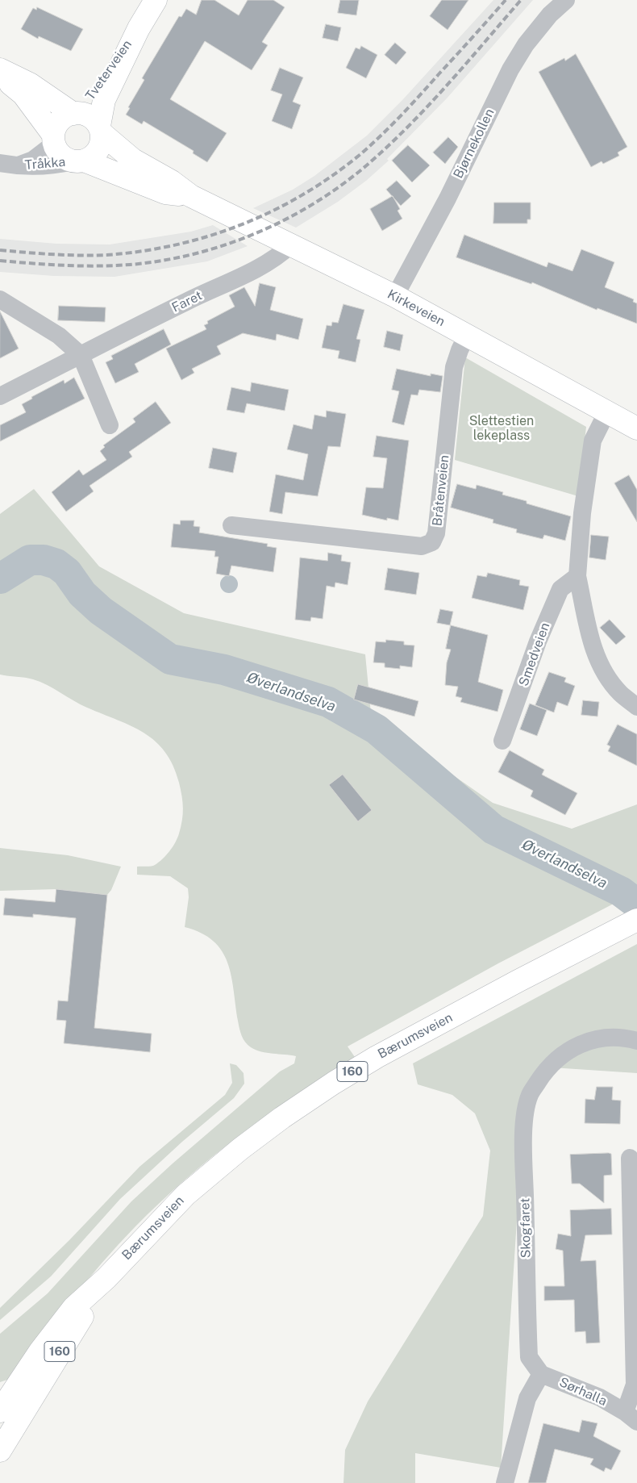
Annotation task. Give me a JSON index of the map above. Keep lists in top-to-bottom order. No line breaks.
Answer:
{"streets":{"main road":["Tveterveien","Kirkeveien","Bærumsveien","160"],"street":["Bjørnekollen","Tråkka","Faret","Bråtenveien","Smedveien","Skogfaret","Sørhalla"]},"crossings":[["Tveterveien","Tråkka"],["Tveterveien","Kirkeveien"],["Bjørnekollen","Kirkeveien"],["Tråkka","Kirkeveien"],["Faret","Kirkeveien"],["Kirkeveien","Bråtenveien"],["Skogfaret","Sørhalla"]],"water":["Øverlandselva"],"parks":["Slettestien lekeplass"]}
